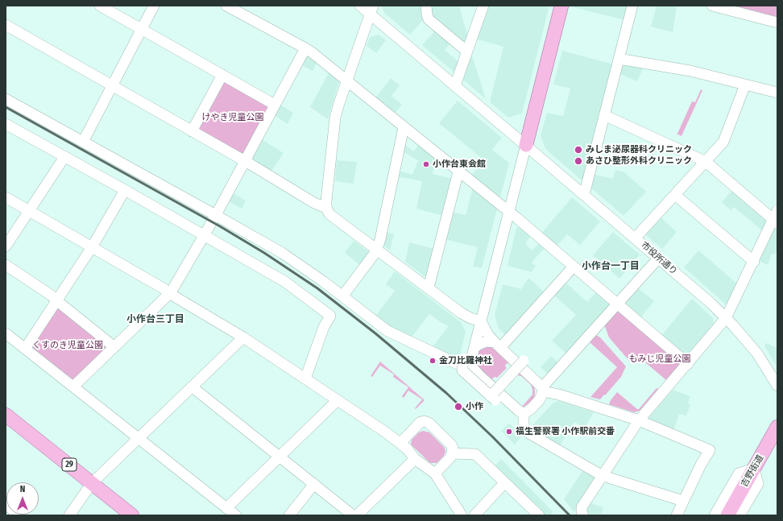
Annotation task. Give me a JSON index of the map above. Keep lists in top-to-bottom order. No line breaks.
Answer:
{"streets":{"main road":["29","吉野街道"],"street":["市役所通り"]},"districts":["小作台一丁目","小作台三丁目"],"parks":["けやき児童公園","くすのき児童公園","もみじ児童公園"],"places":["みしま泌尿器科クリニック","あさひ整形外科クリニック","小作台東会館","金刀比羅神社","小作","福生警察署 小作駅前交番"],"north":"top"}
